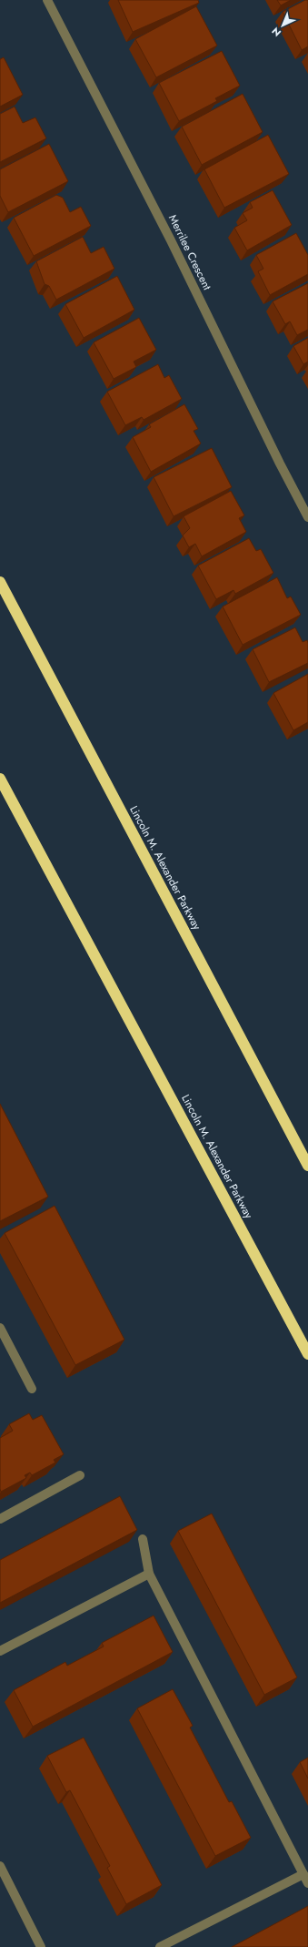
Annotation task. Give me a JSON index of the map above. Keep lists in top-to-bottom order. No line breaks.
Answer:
{"streets":{"highway":["Lincoln M. Alexander Parkway"],"street":["Merrilee Crescent"]},"north":"bottom left"}
